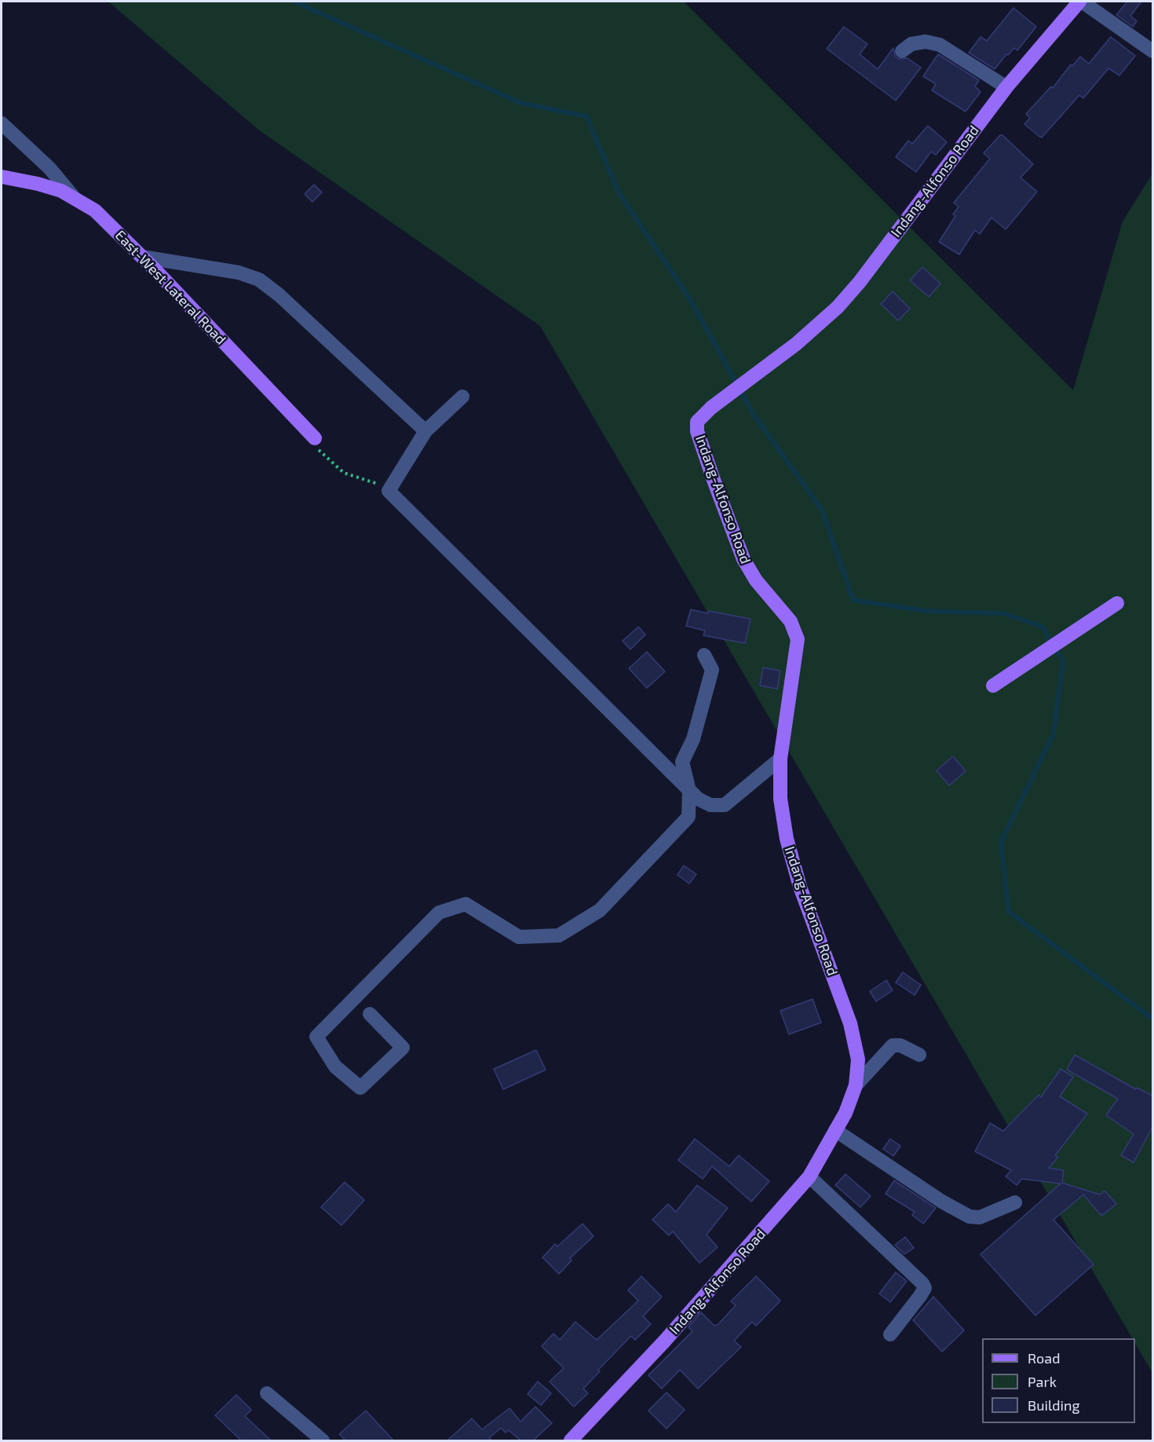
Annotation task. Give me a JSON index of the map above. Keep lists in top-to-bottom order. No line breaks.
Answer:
{"streets":{"main road":["Indang-Alfonso Road","East-West Lateral Road"]},"legend":["Road","Park","Building"]}
